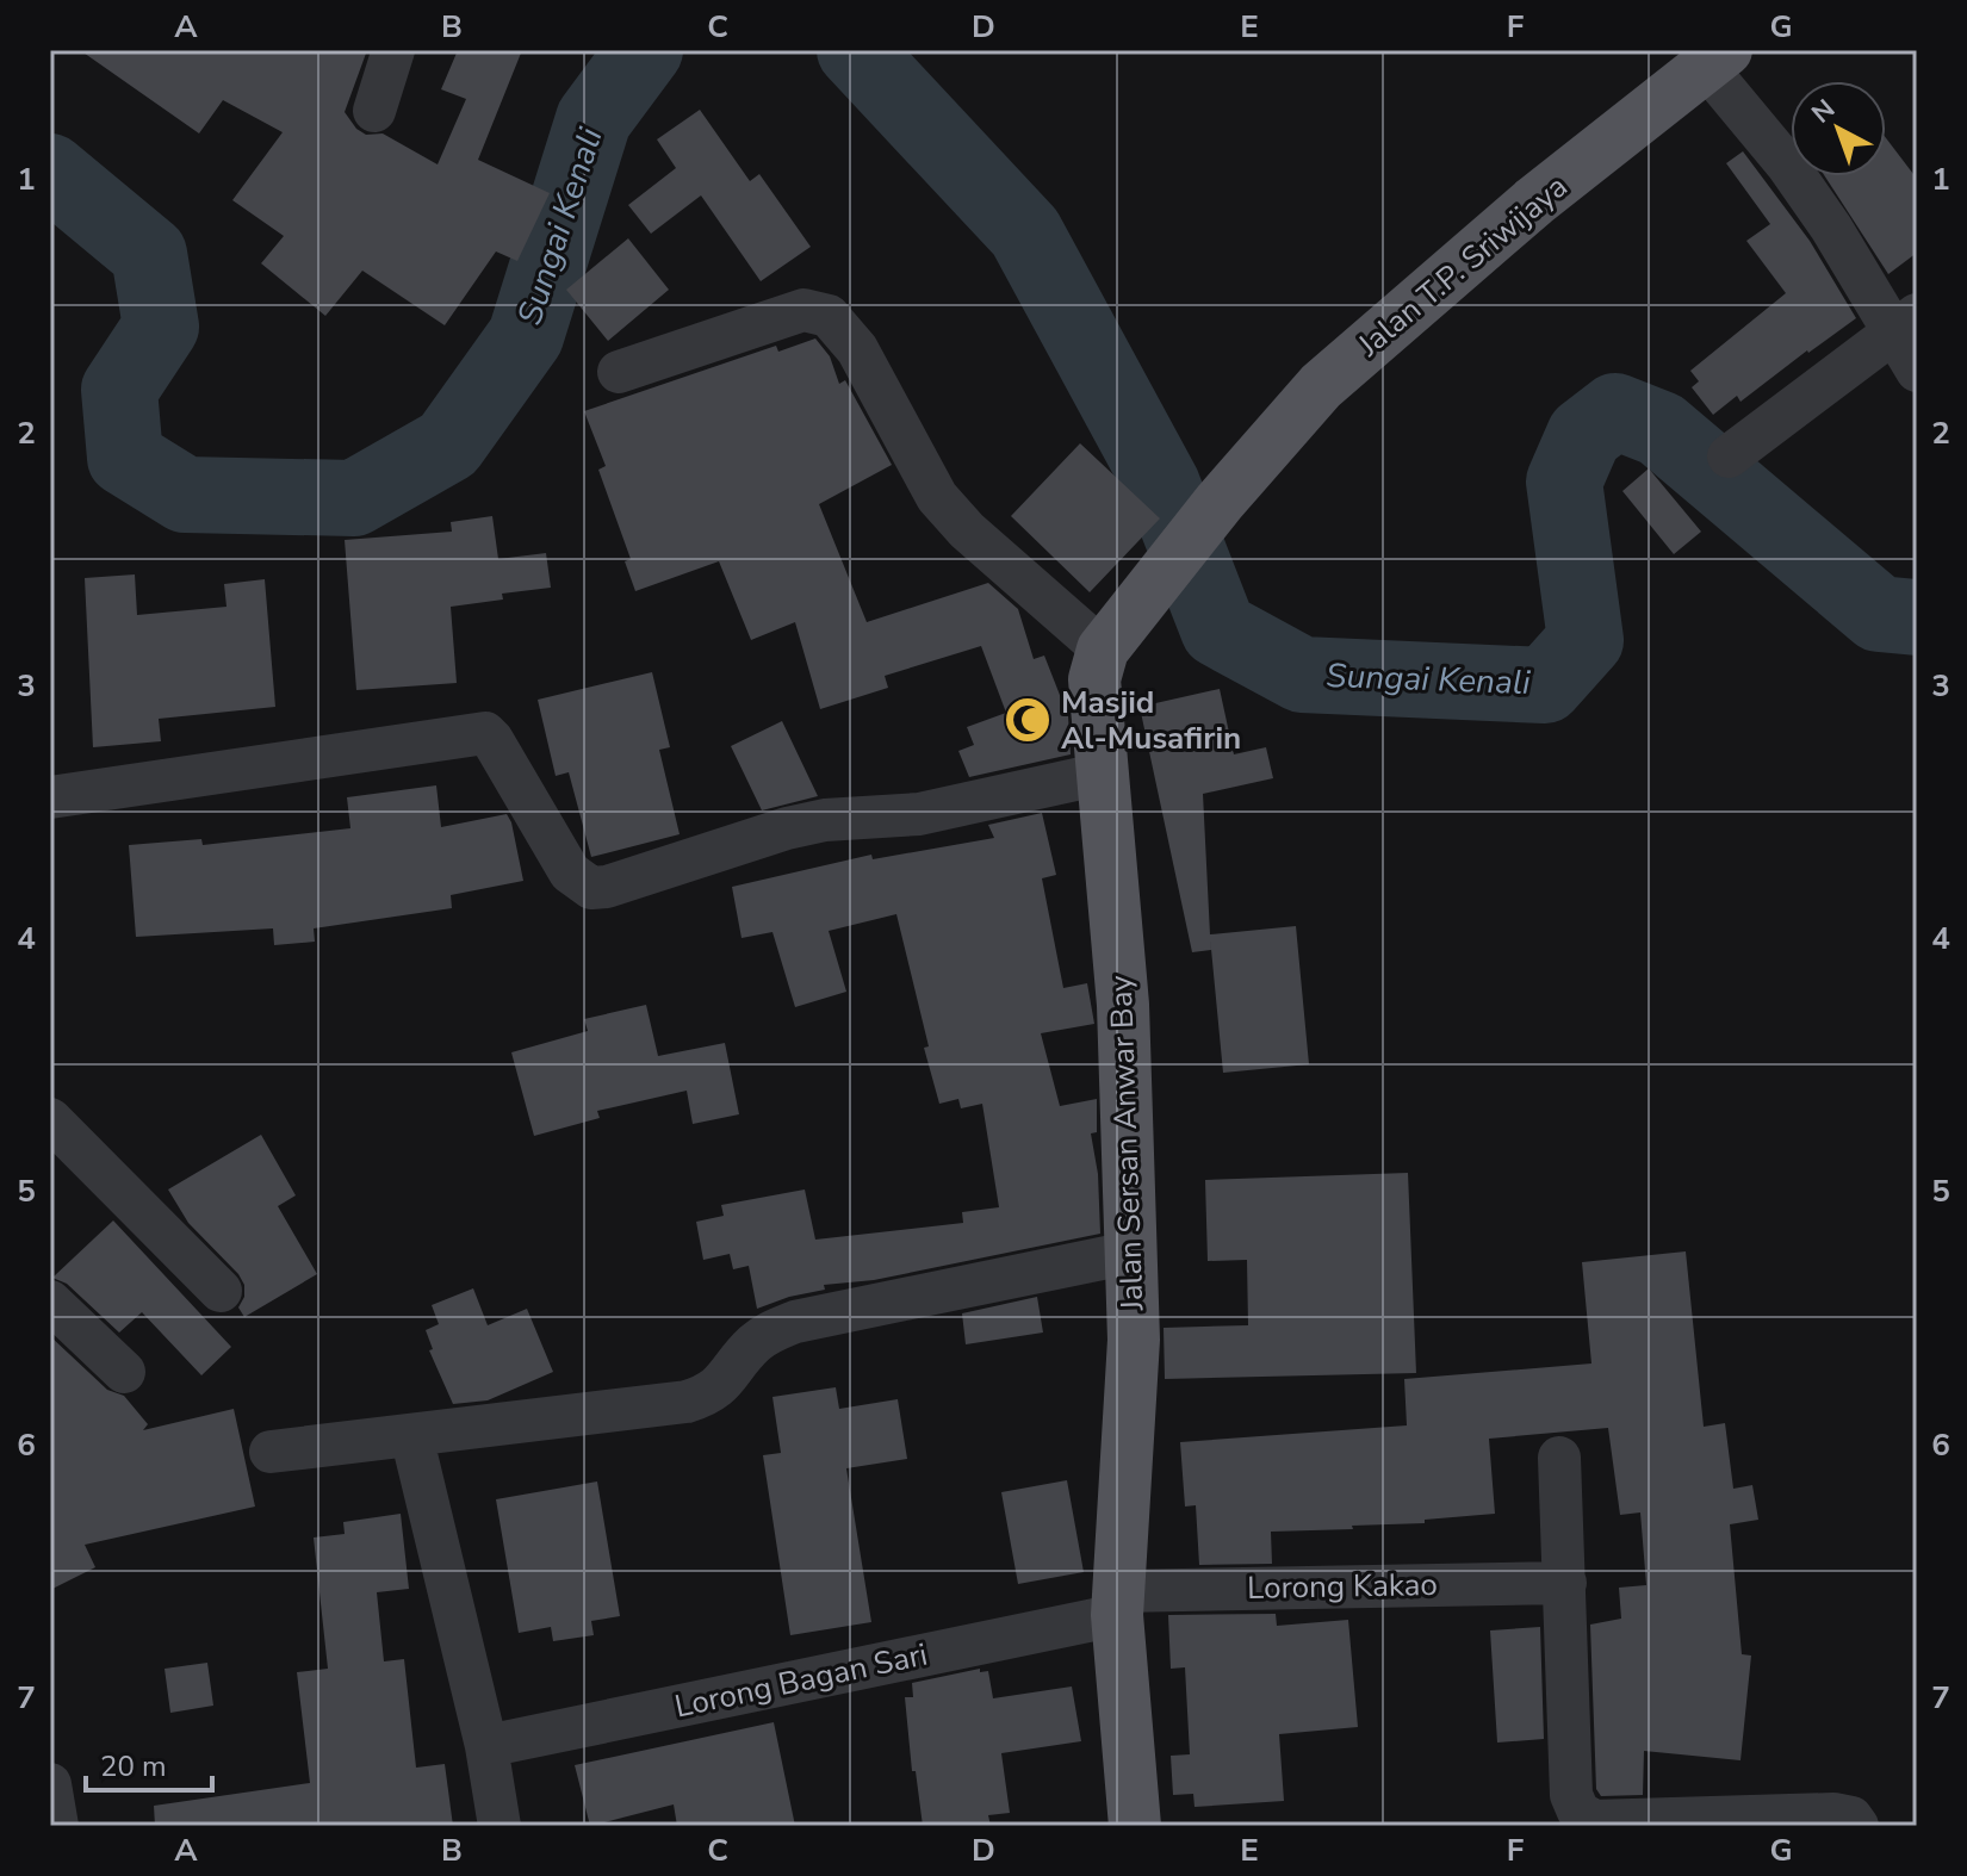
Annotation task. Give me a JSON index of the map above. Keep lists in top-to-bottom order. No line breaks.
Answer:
{"streets":{"main road":["Jalan T.P. Sriwijaya","Jalan Sersan Anwar Bay"],"street":["Lorong Kakao","Lorong Bagan Sari"]},"crossings":[["Jalan T.P. Sriwijaya","Jalan Sersan Anwar Bay"],["Jalan Sersan Anwar Bay","Lorong Kakao"],["Jalan Sersan Anwar Bay","Lorong Bagan Sari"],["Lorong Kakao","Lorong Bagan Sari"]],"water":["Sungai Kenali"],"places":{"mosque":["Masjid Al-Musafirin"]},"scale_bar":"20 m","north":"top left","grid":{"columns":["A","B","C","D","E","F","G"],"rows":["1","2","3","4","5","6","7"]}}
